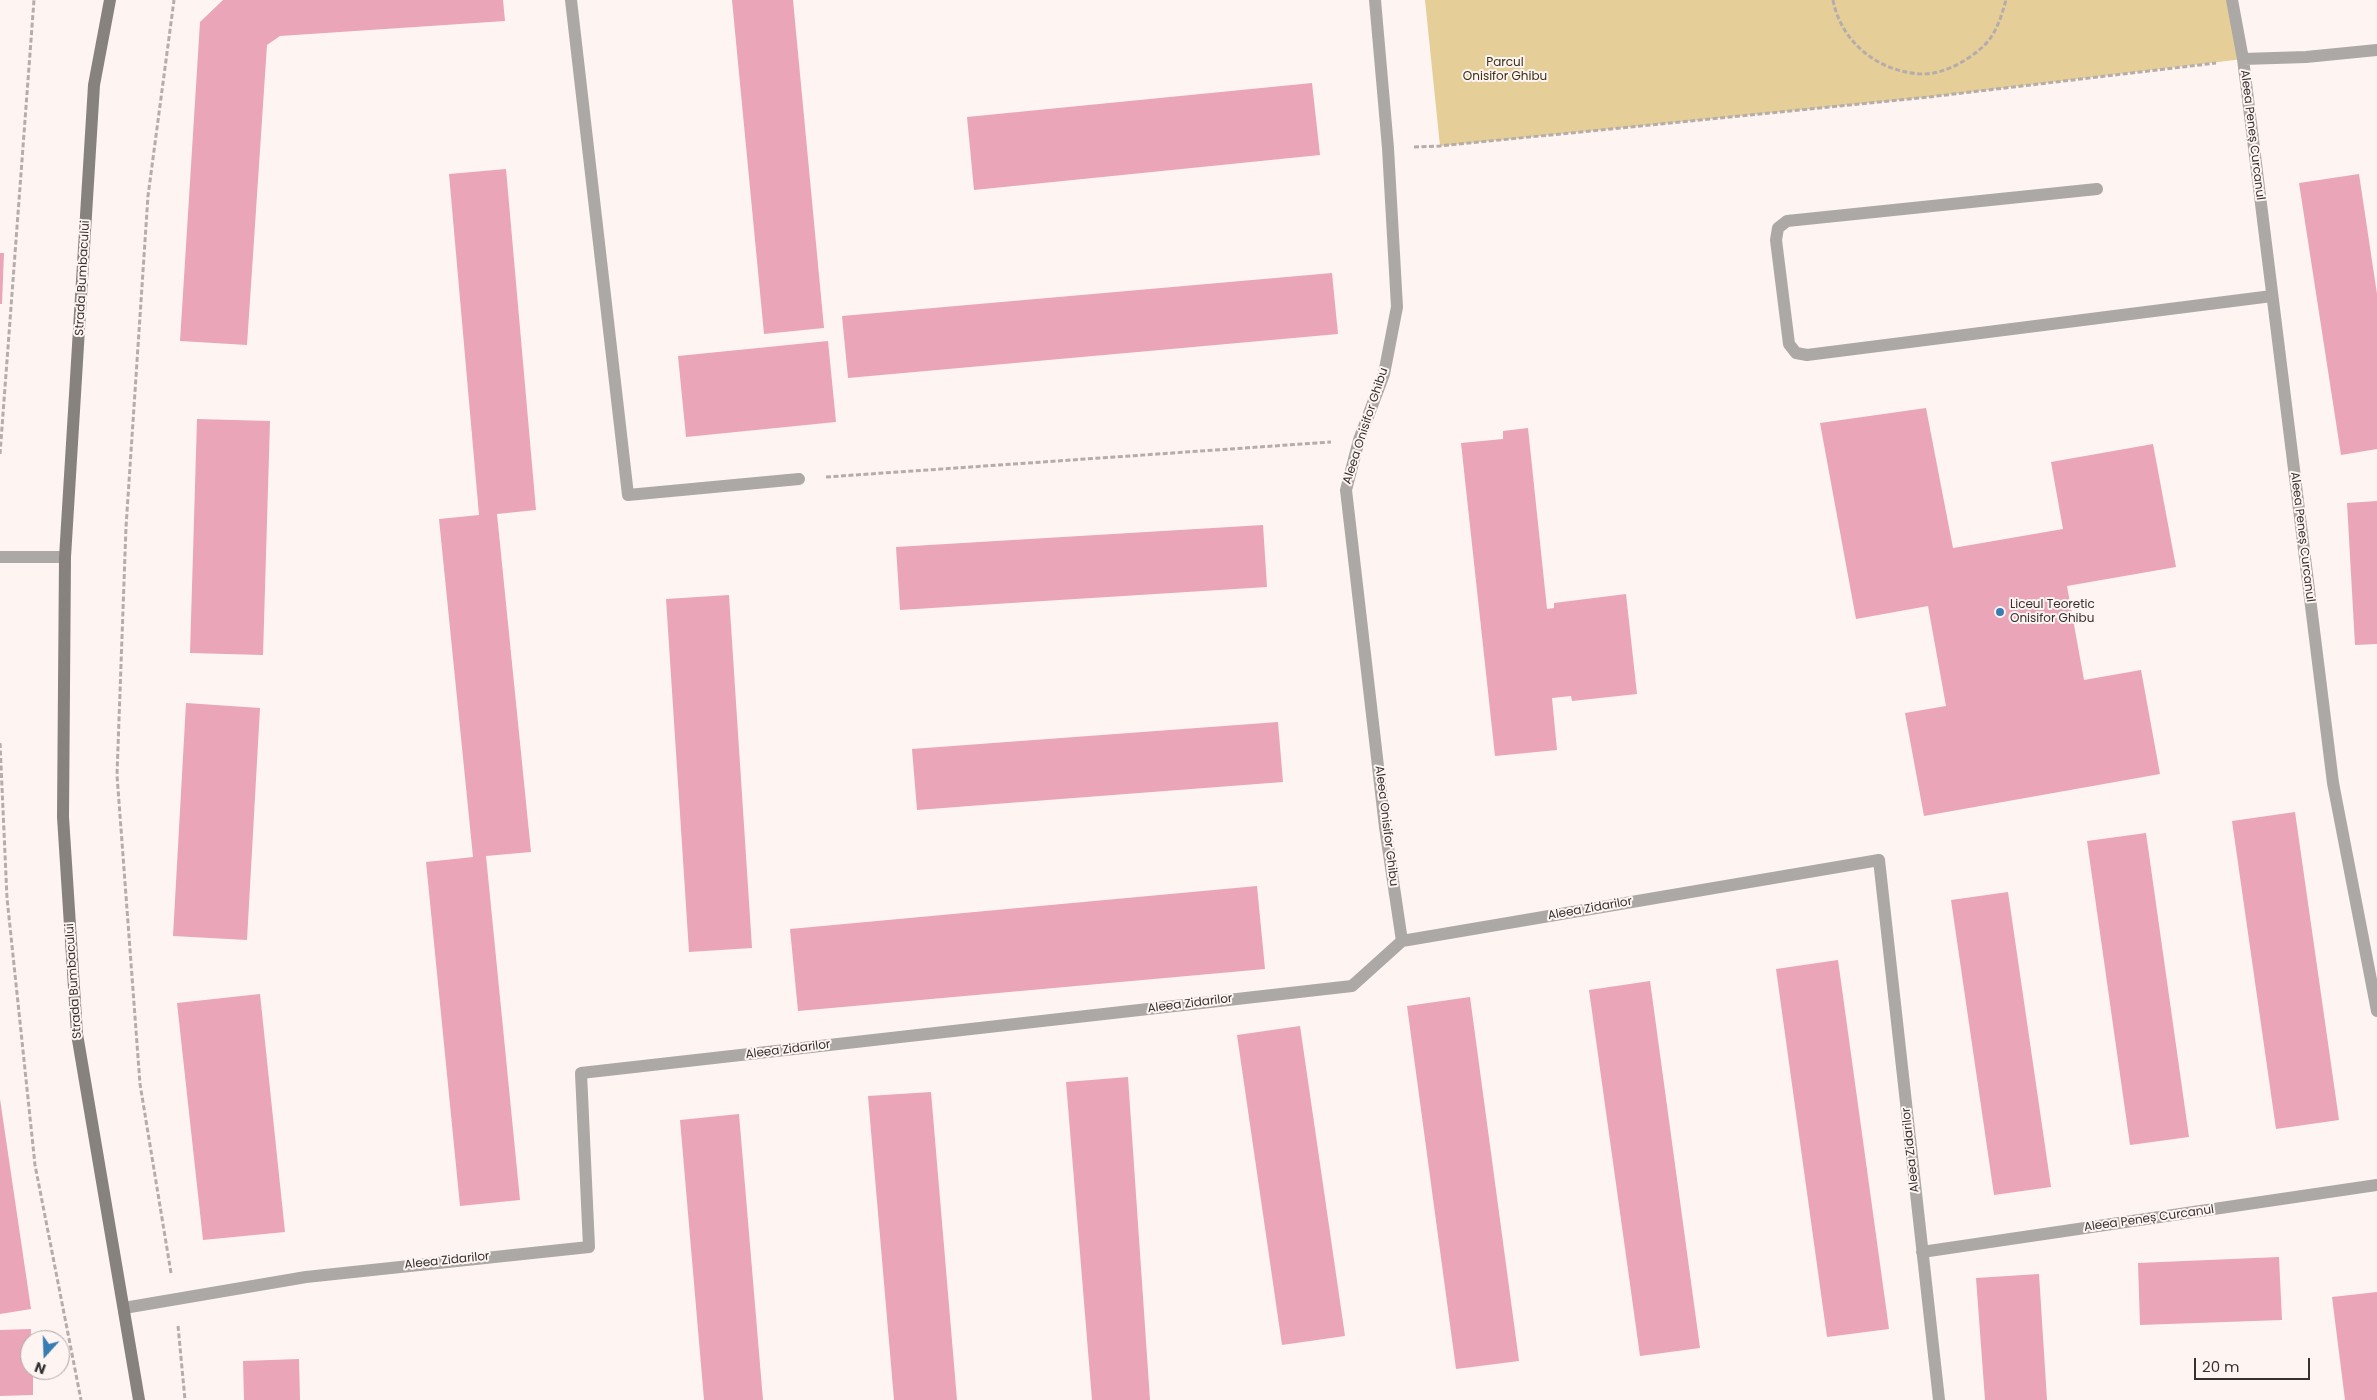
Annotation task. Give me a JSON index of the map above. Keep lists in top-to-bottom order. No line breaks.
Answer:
{"streets":{"main road":["Strada Bumbacului"],"street":["Aleea Peneș Curcanul","Aleea Onisifor Ghibu","Aleea Zidarilor"]},"crossings":[["Aleea Peneș Curcanul","Aleea Zidarilor"],["Strada Bumbacului","Aleea Zidarilor"],["Aleea Onisifor Ghibu","Aleea Zidarilor"]],"parks":["Parcul Onisifor Ghibu"],"places":["Liceul Teoretic Onisifor Ghibu"],"scale_bar":"20 m","north":"bottom"}
